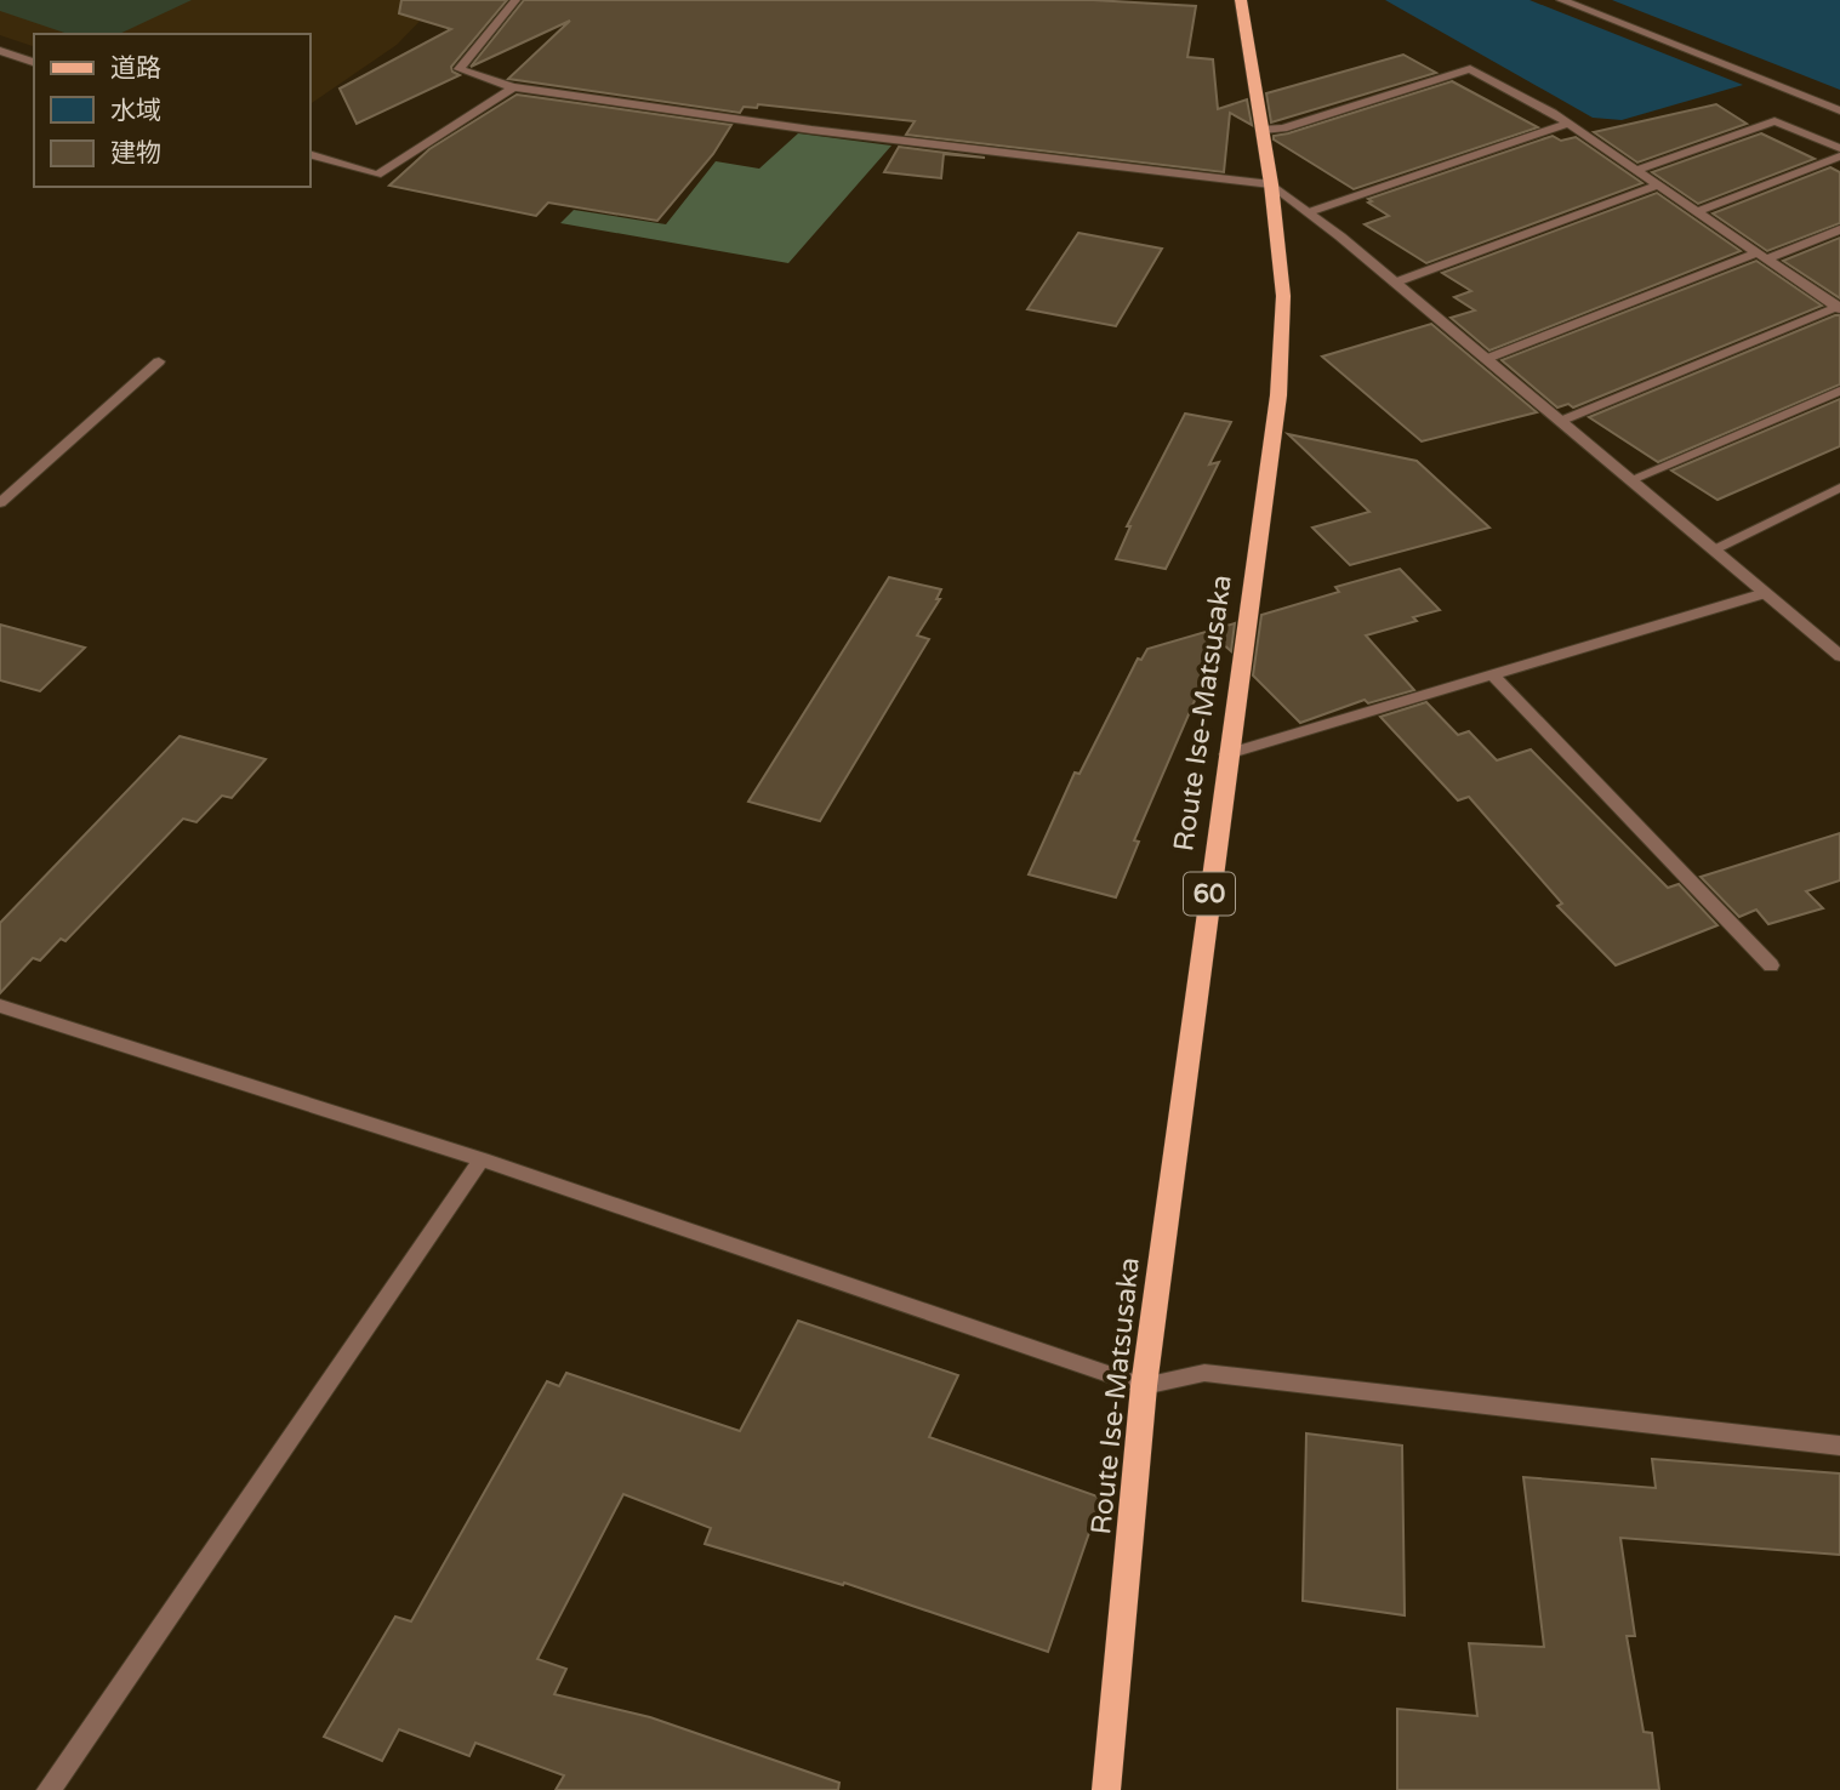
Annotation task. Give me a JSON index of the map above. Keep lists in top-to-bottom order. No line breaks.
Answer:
{"streets":{"main road":["Route Ise-Matsusaka","60"]},"legend":["道路","水域","建物"]}
